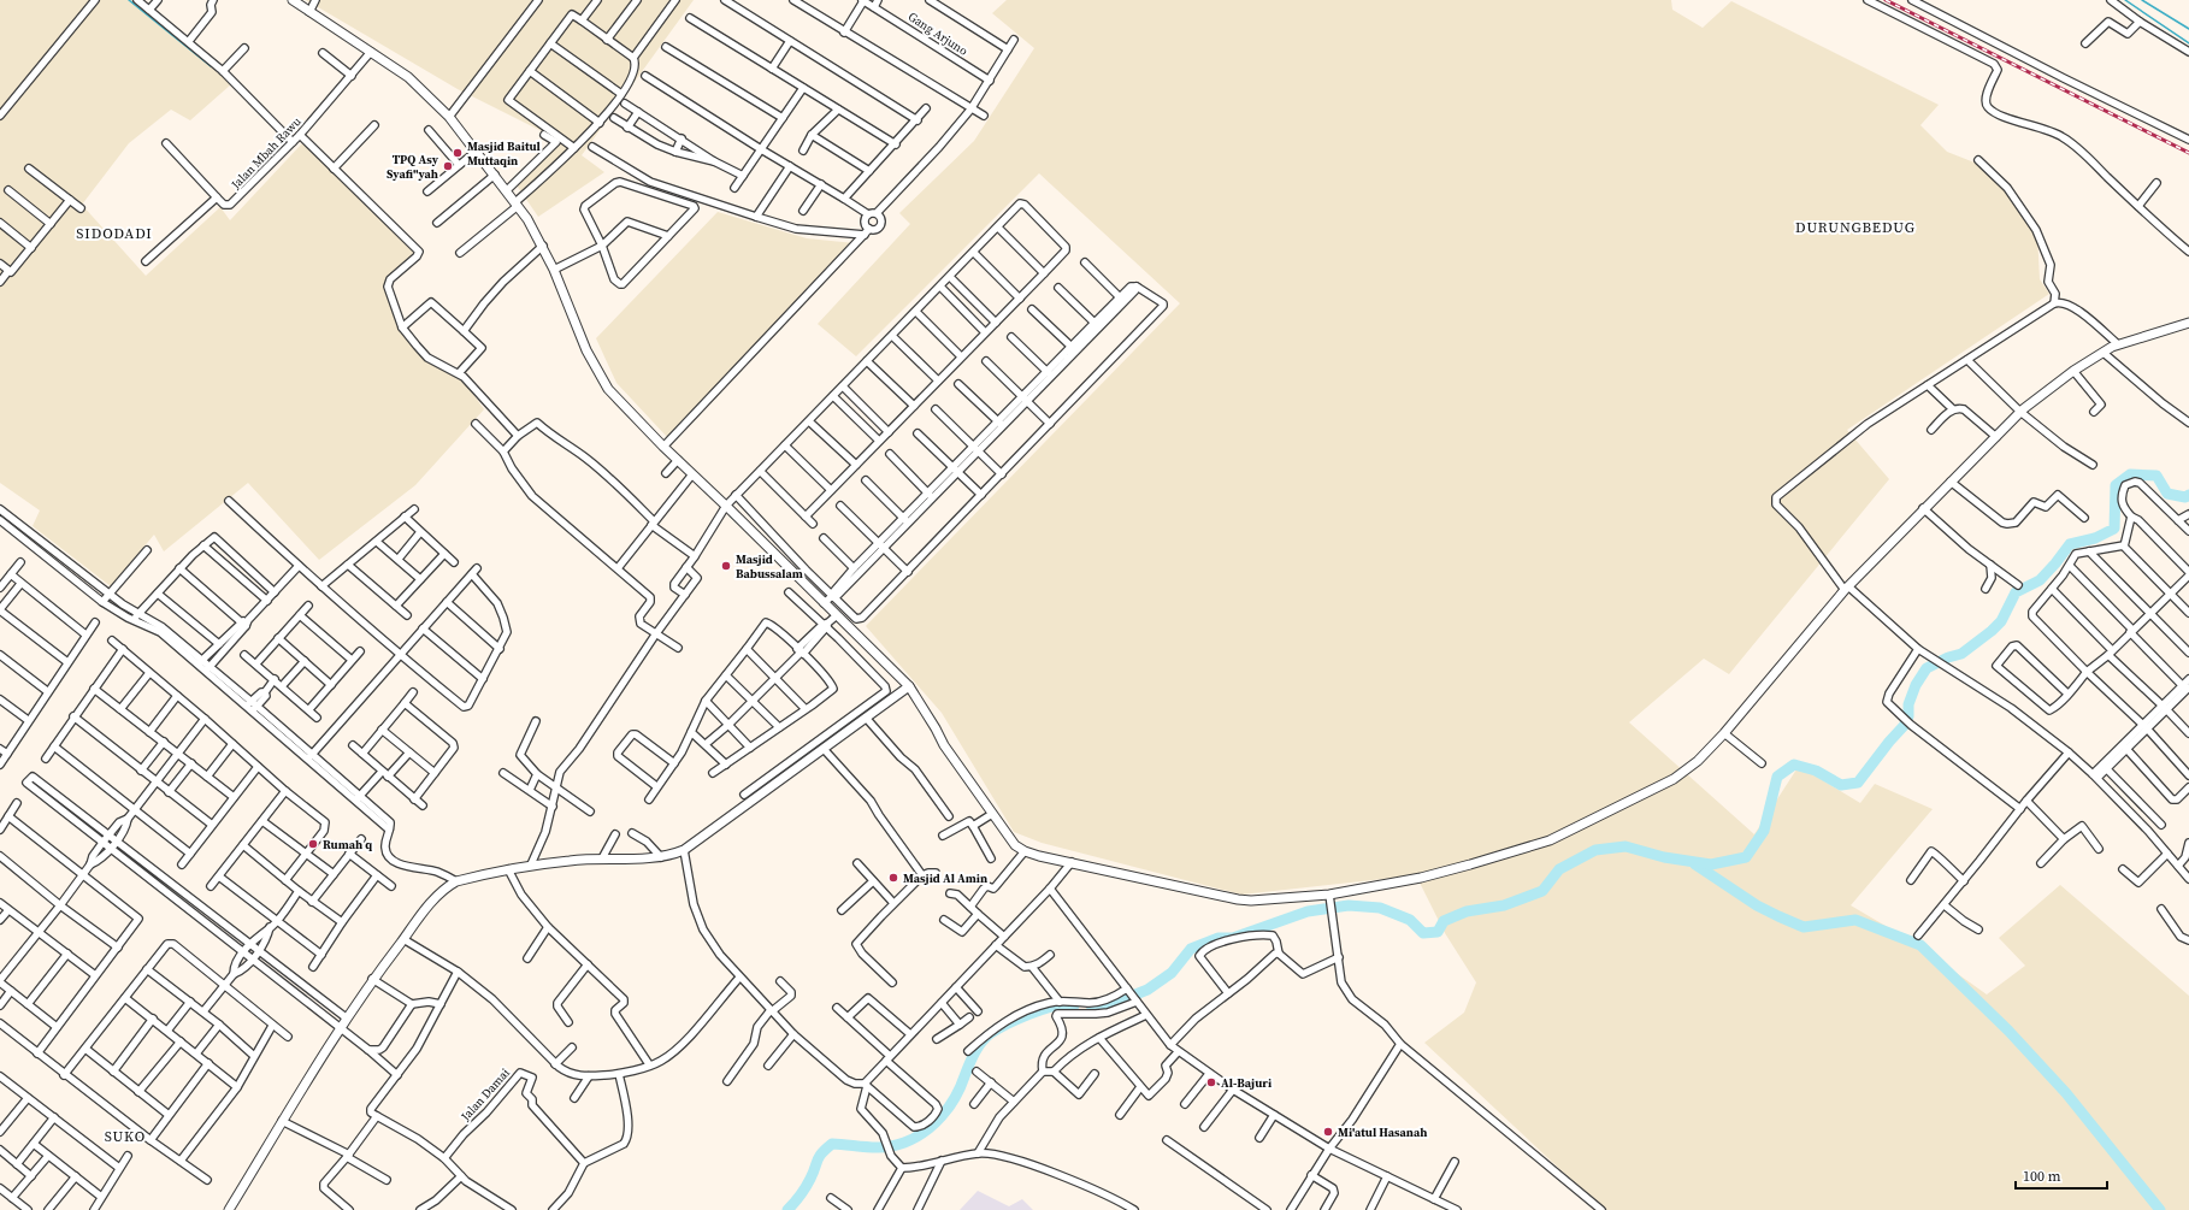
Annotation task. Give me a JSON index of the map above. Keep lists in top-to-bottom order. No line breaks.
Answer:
{"streets":{"street":["Gang Arjuno","Jalan Mbah Rawu","Jalan Damai"]},"districts":["DURUNGBEDUG","SIDODADI","SUKO"],"places":["Masjid Baitul Muttaqin","TPQ Asy Syafi\"yah","Masjid Babussalam","Rumah q","Masjid Al Amin","Al-Bajuri","Mi'atul Hasanah"],"scale_bar":"100 m"}
